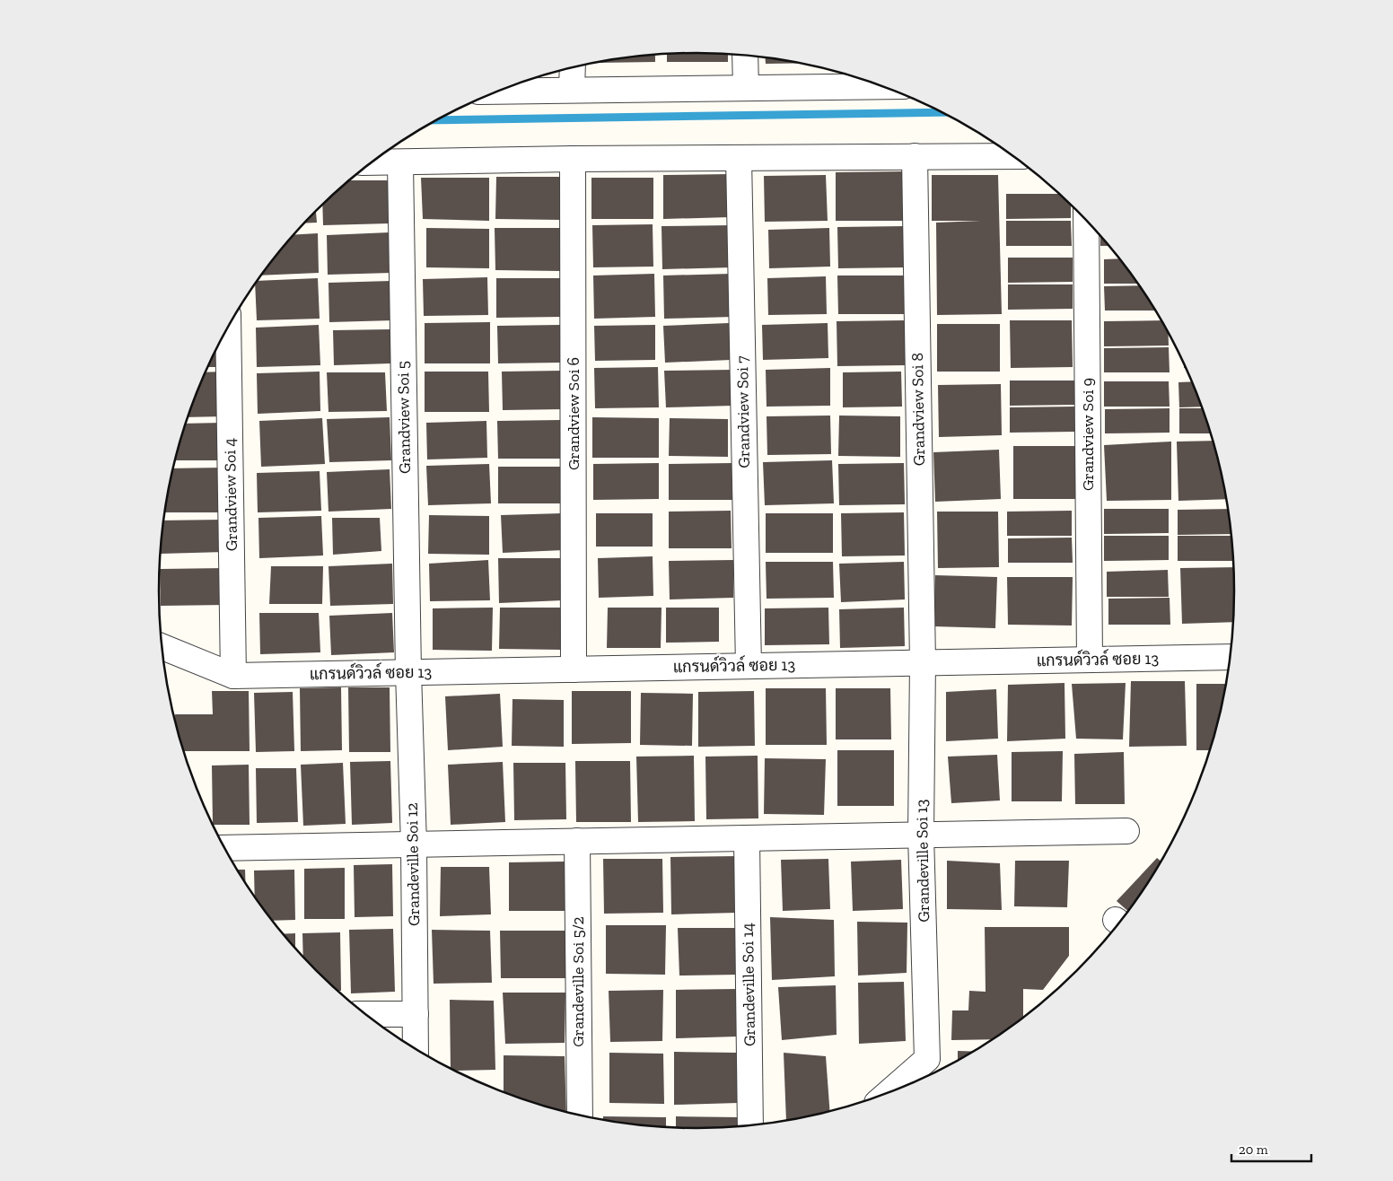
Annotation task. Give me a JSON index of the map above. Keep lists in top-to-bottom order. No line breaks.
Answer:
{"streets":{"street":["Grandview Soi 8","Grandview Soi 7","Grandview Soi 6","Grandview Soi 5","Grandview Soi 9","Grandview Soi 4","แกรนด์วิวล์ ซอย 13","Grandeville Soi 13","Grandeville Soi 12","Grandeville Soi 5/2","Grandeville Soi 14"]},"crossings":[["Grandview Soi 8","แกรนด์วิวล์ ซอย 13"],["Grandview Soi 8","Grandeville Soi 13"],["Grandview Soi 7","แกรนด์วิวล์ ซอย 13"],["Grandview Soi 6","แกรนด์วิวล์ ซอย 13"],["Grandview Soi 5","แกรนด์วิวล์ ซอย 13"],["Grandview Soi 5","Grandeville Soi 12"],["Grandview Soi 9","แกรนด์วิวล์ ซอย 13"],["Grandview Soi 4","แกรนด์วิวล์ ซอย 13"],["แกรนด์วิวล์ ซอย 13","Grandeville Soi 13"],["แกรนด์วิวล์ ซอย 13","Grandeville Soi 12"]],"scale_bar":"20 m"}
